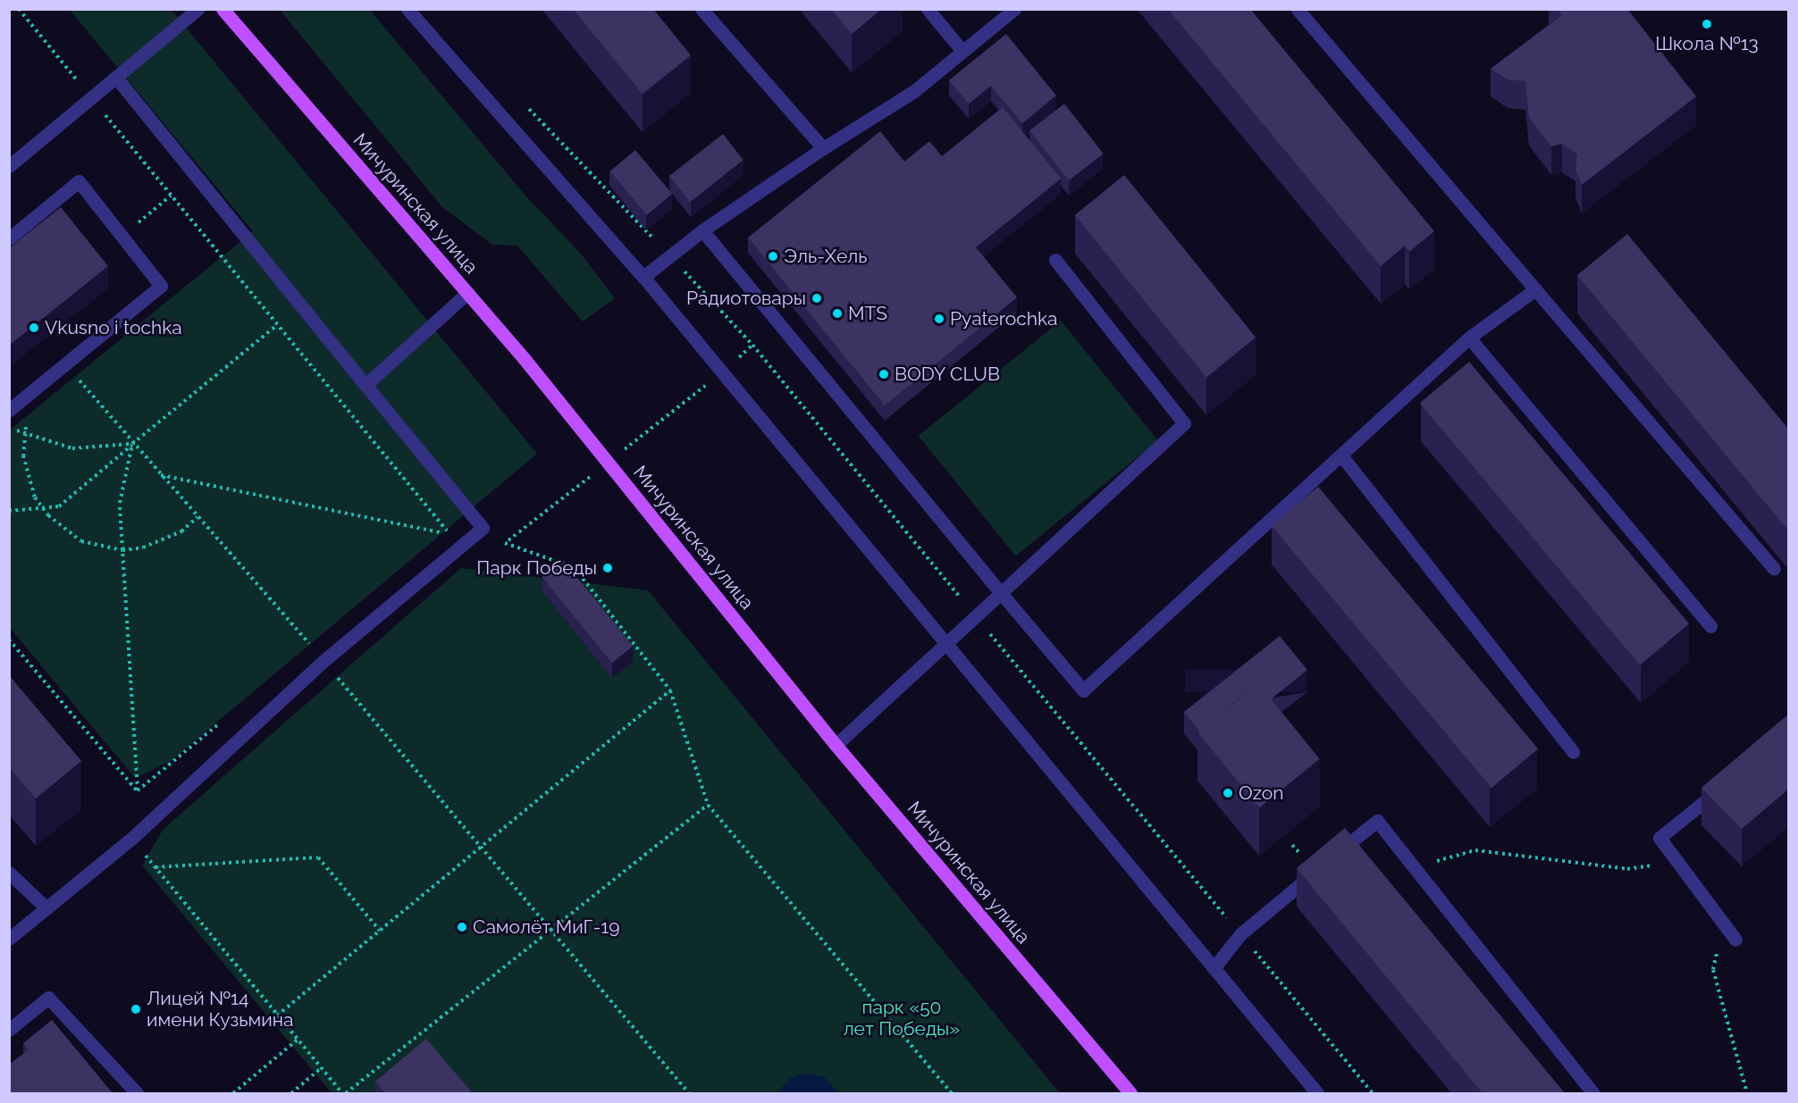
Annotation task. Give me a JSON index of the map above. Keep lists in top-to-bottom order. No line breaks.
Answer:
{"streets":{"main road":["Мичуринская улица"]},"parks":["парк «50 лет Победы»"],"places":["Школа №13","Эль-Хель","Радиотовары","MTS","Pyaterochka","Vkusno i tochka","BODY CLUB","Парк Победы","Ozon","Самолёт МиГ-19","Лицей №14 имени Кузьмина"]}
